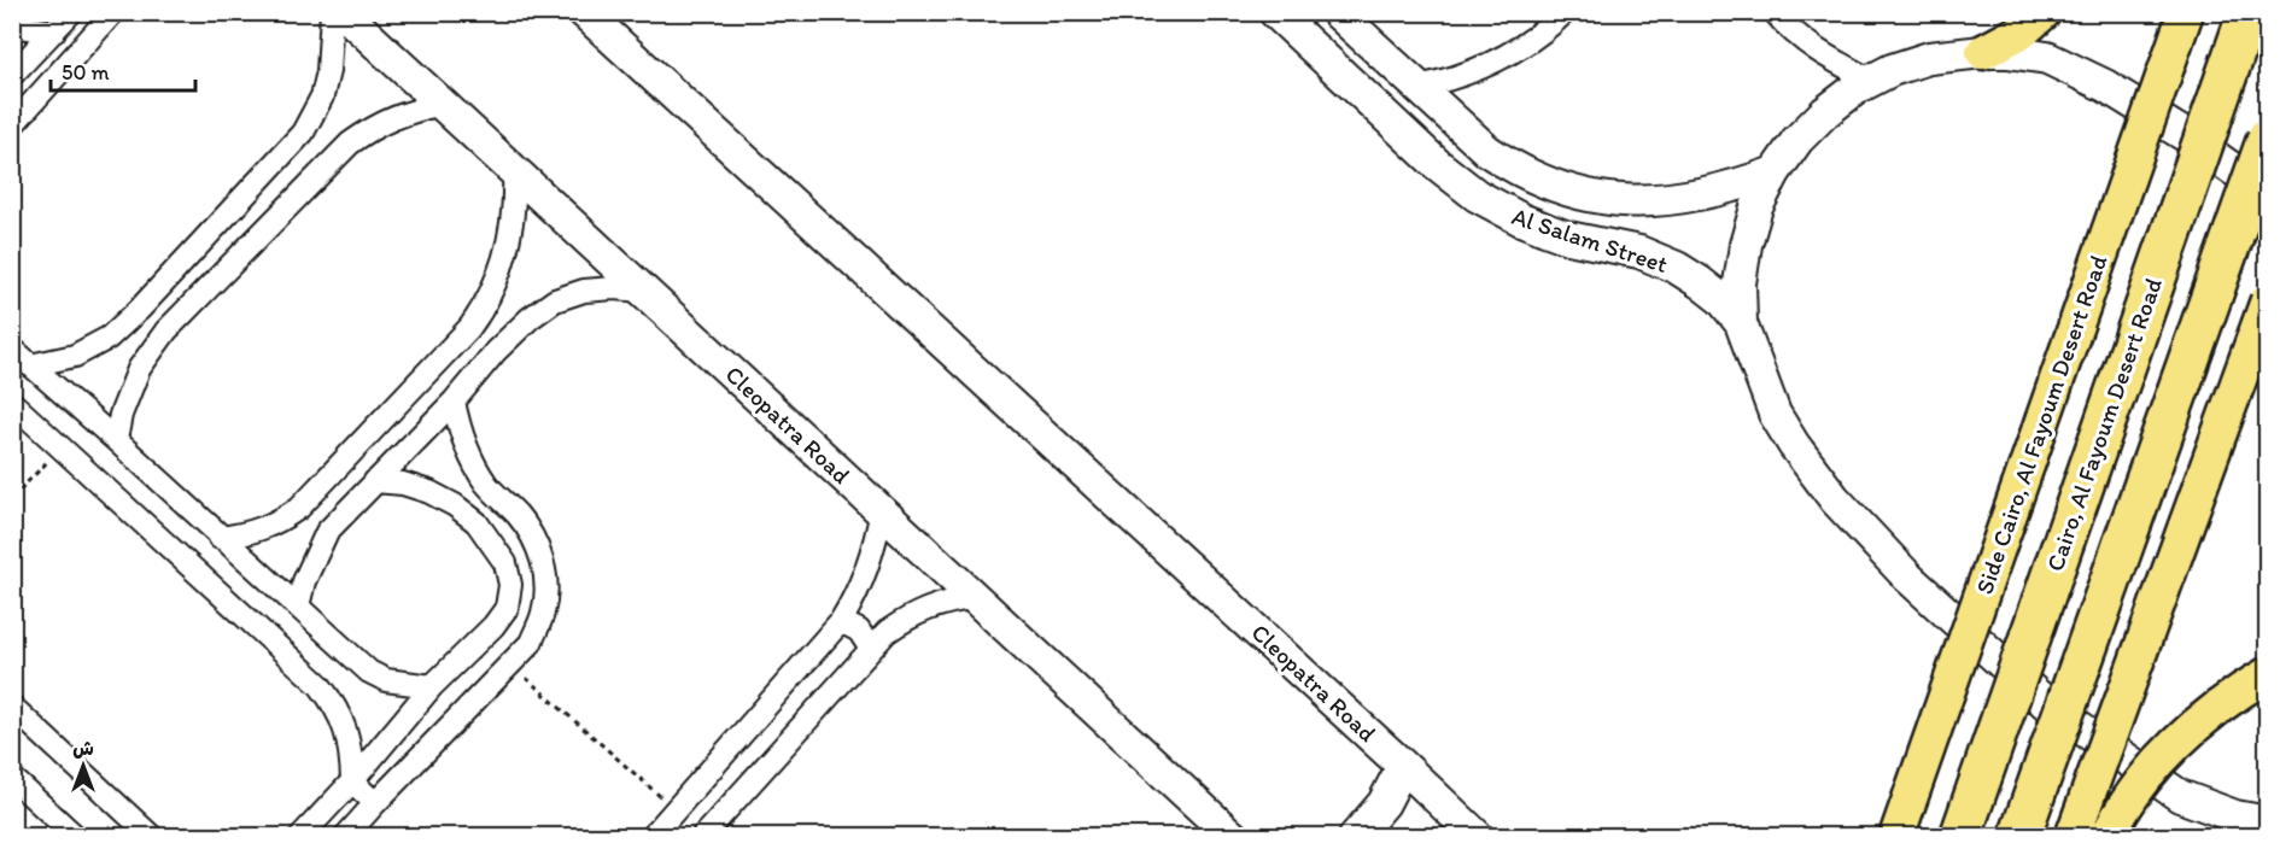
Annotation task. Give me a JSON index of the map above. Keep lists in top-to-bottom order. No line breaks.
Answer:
{"streets":{"highway":["Cairo, Al Fayoum Desert Road"],"main road":["Al Salam Street","Cleopatra Road","Side Cairo, Al Fayoum Desert Road"]},"scale_bar":"50 m","north":"top"}
